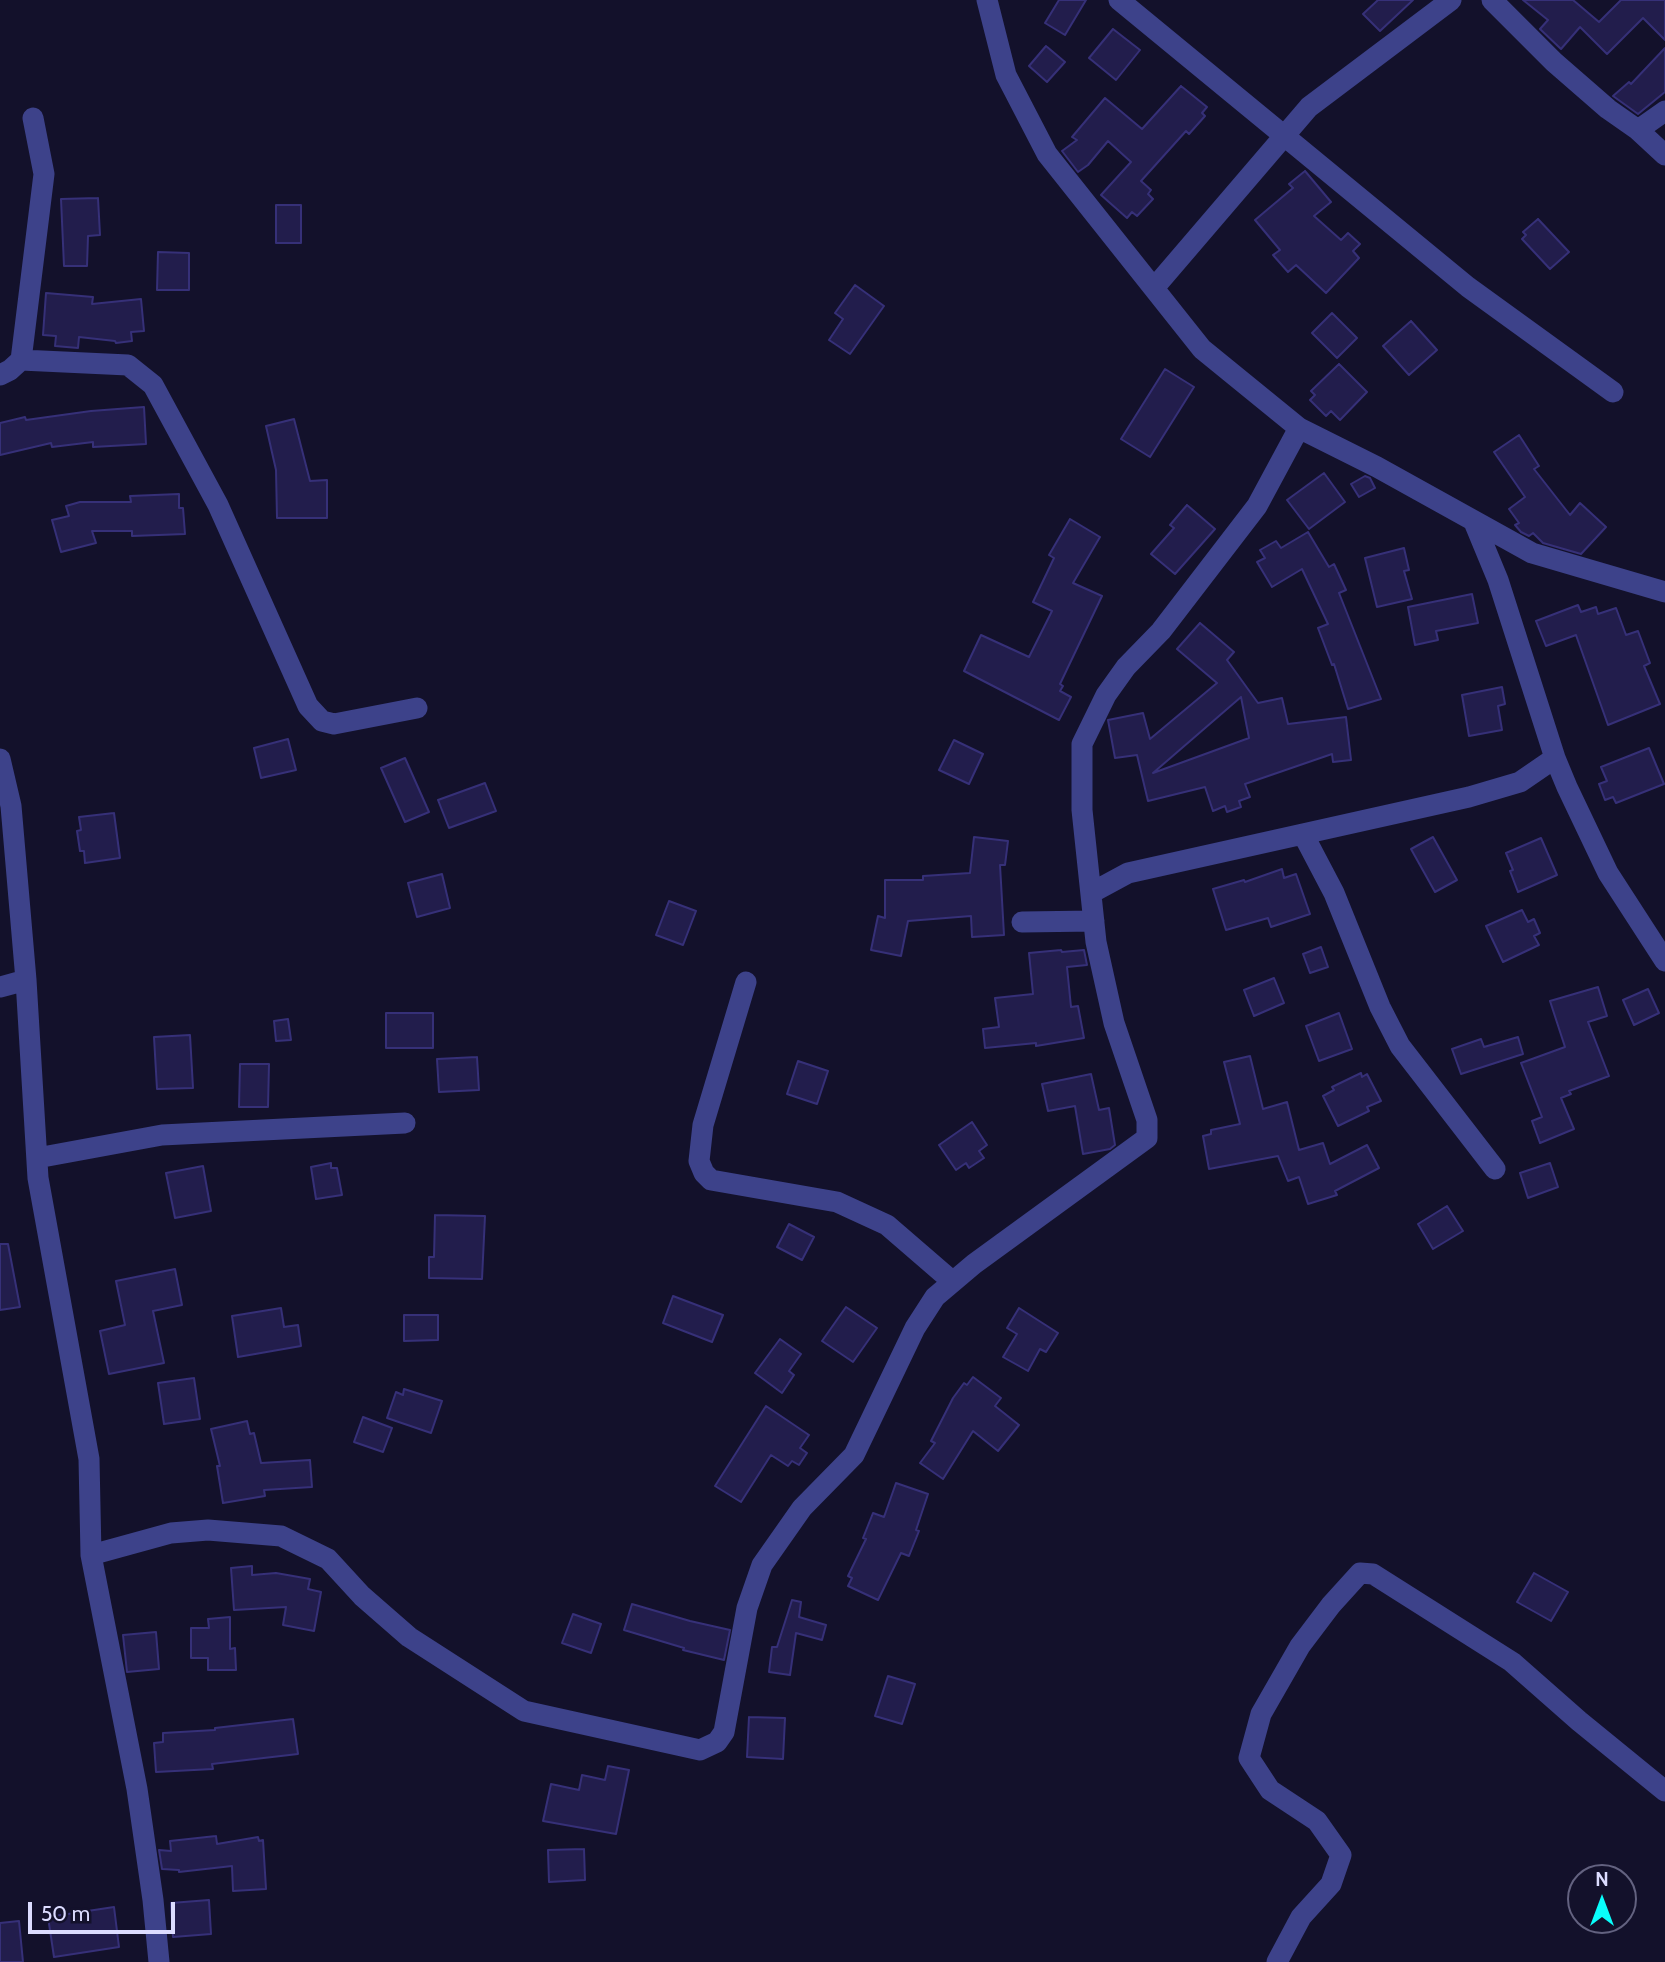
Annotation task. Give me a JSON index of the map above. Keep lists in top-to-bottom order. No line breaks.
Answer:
{"scale_bar":"50 m","north":"top"}
